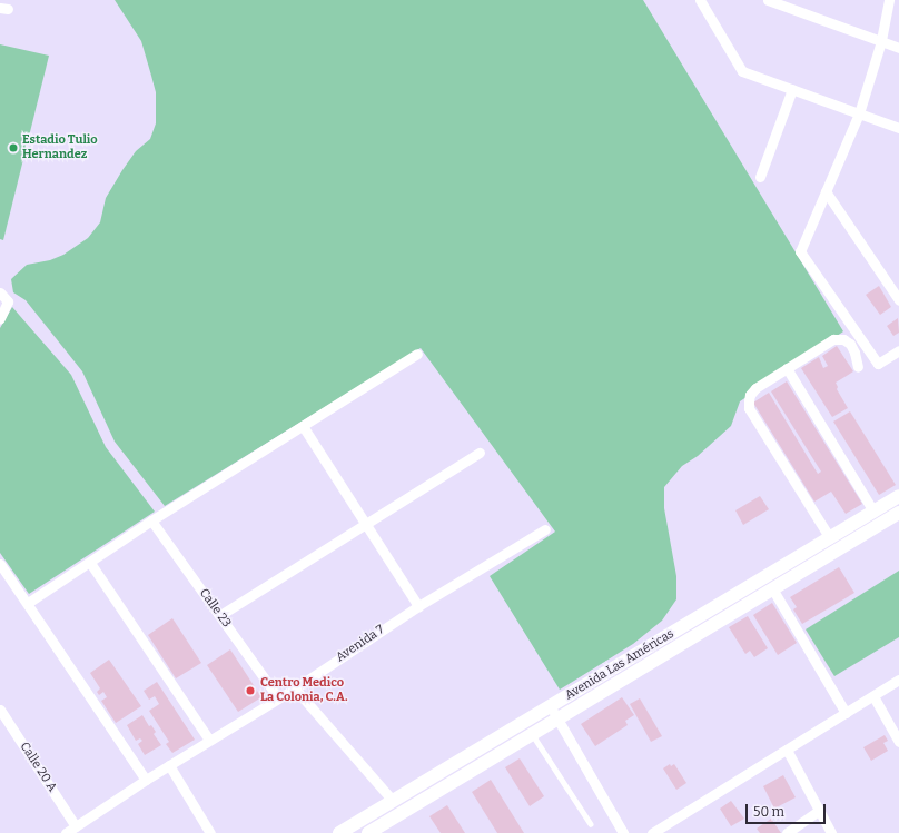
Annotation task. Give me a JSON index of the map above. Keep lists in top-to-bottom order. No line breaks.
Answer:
{"streets":{"main road":["Avenida Las Américas"],"street":["Calle 23","Avenida 7","Calle 20 A"]},"crossings":[["Calle 23","Avenida 7"],["Avenida 7","Calle 20 A"]],"places":["Estadio Tulio Hernandez","Centro Medico La Colonia, C.A."],"scale_bar":"50 m"}
